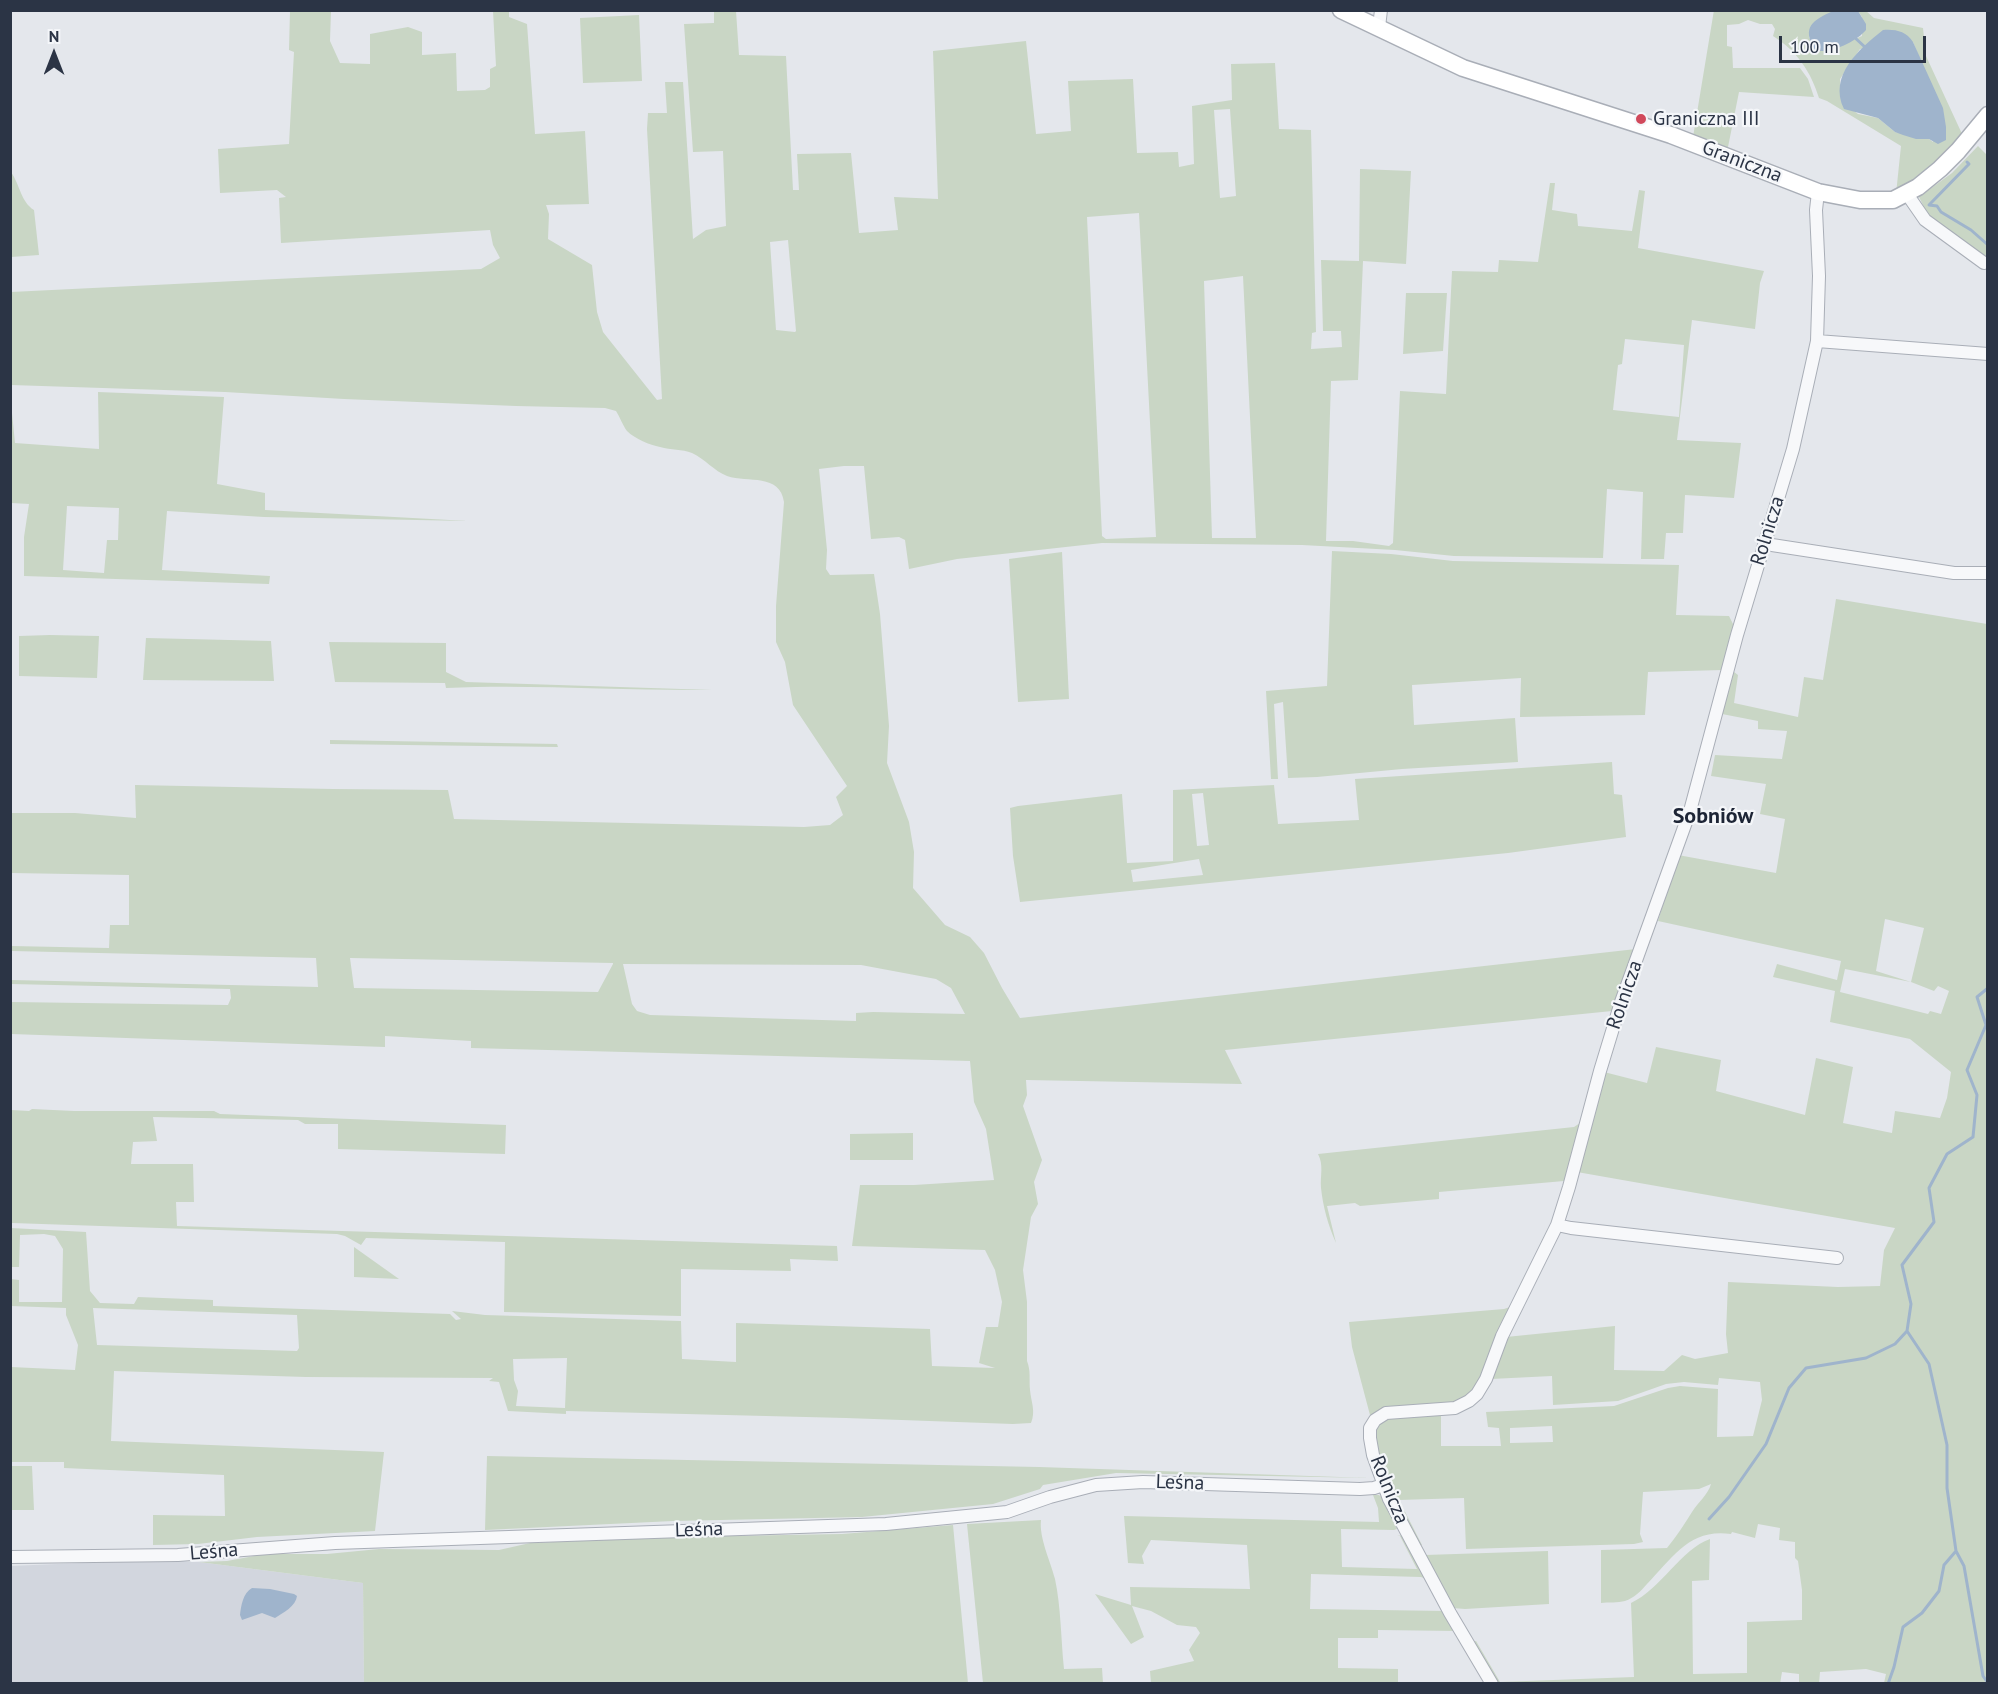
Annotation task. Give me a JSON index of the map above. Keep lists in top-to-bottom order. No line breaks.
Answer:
{"streets":{"street":["Graniczna","Rolnicza","Leśna"]},"crossings":[["Graniczna","Rolnicza"],["Rolnicza","Leśna"]],"districts":["Sobniów"],"places":["Graniczna III"],"scale_bar":"100 m","north":"top"}
